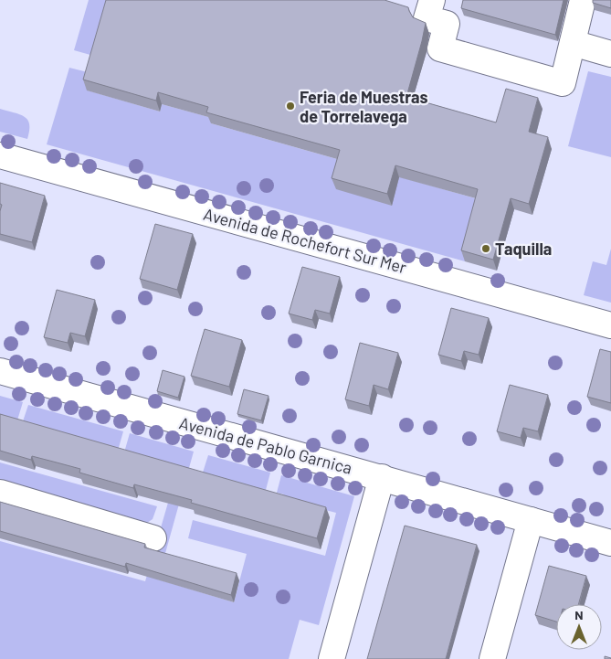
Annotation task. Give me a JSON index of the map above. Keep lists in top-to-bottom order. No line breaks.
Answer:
{"streets":{"street":["Avenida de Rochefort Sur Mer","Avenida de Pablo Garnica"]},"places":["Feria de Muestras de Torrelavega","Taquilla"],"north":"top"}
